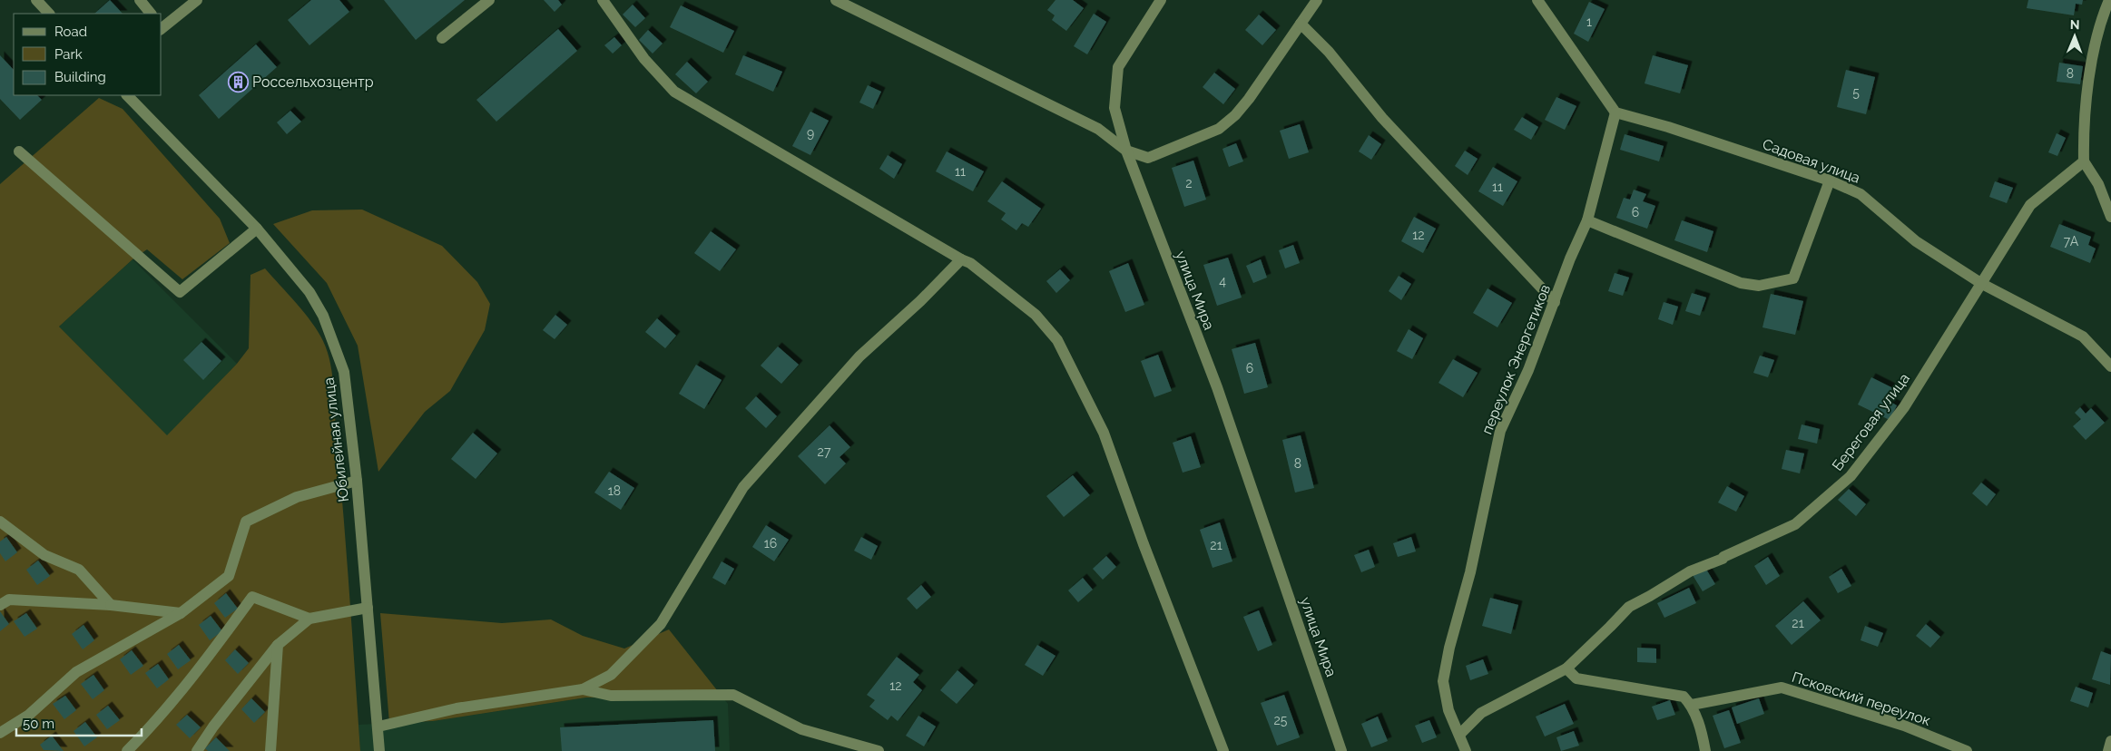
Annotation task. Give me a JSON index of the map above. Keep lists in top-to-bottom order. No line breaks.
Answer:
{"streets":{"street":["Садовая улица","улица Мира","переулок Энергетиков","Береговая улица","Юбилейная улица","Псковский переулок"]},"crossings":[["Садовая улица","переулок Энергетиков"],["Садовая улица","Береговая улица"],["переулок Энергетиков","Береговая улица"]],"places":{"building":["Россельхозцентр"]},"house_numbers":["1","8","5","9","11","2","11","6","12","7А","4","6","27","8","18","16","21","21","12","25"],"legend":["Road","Park","Building"],"scale_bar":"50 m","north":"top"}
